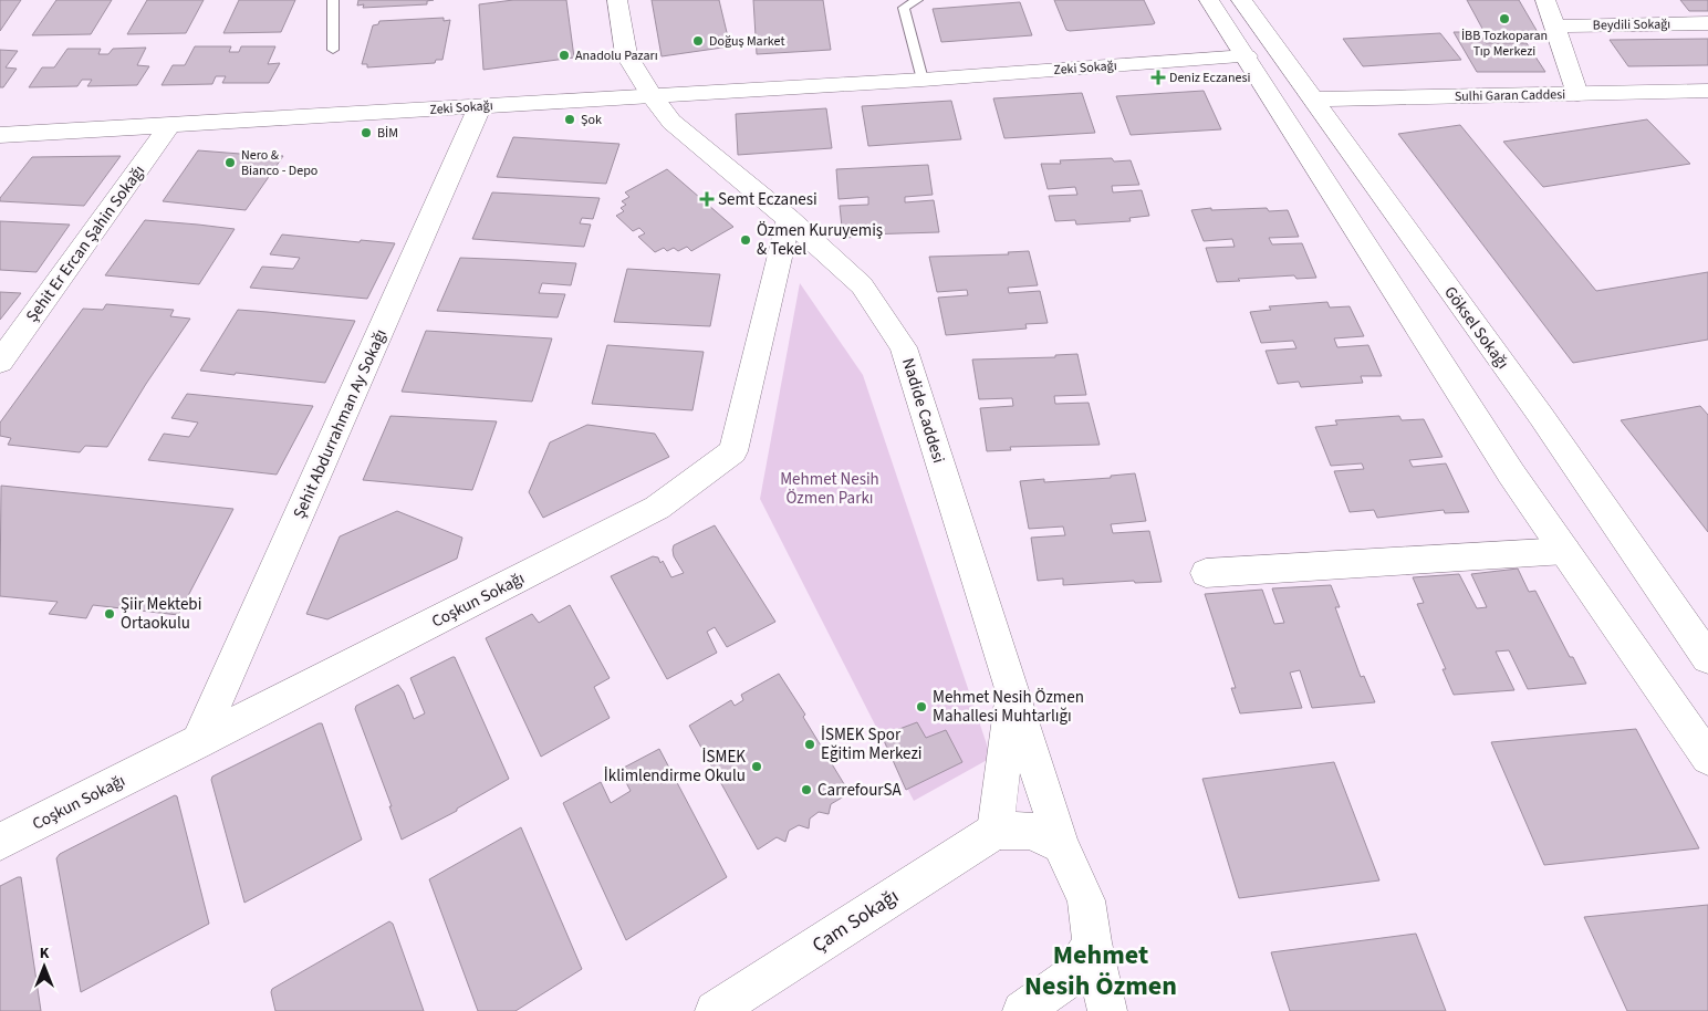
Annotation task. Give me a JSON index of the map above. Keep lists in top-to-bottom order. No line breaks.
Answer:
{"streets":{"street":["Beydili Sokağı","Zeki Sokağı","Sulhi Garan Caddesi","Şehit Er Ercan Şahin Sokağı","Göksel Sokağı","Nadide Caddesi","Şehit Abdurrahman Ay Sokağı","Coşkun Sokağı","Çam Sokağı"]},"crossings":[["Zeki Sokağı","Şehit Er Ercan Şahin Sokağı"],["Zeki Sokağı","Nadide Caddesi"],["Zeki Sokağı","Şehit Abdurrahman Ay Sokağı"],["Sulhi Garan Caddesi","Göksel Sokağı"],["Nadide Caddesi","Coşkun Sokağı"],["Nadide Caddesi","Çam Sokağı"],["Şehit Abdurrahman Ay Sokağı","Coşkun Sokağı"]],"districts":["Mehmet Nesih Özmen"],"parks":["Mehmet Nesih Özmen Parkı"],"places":{"other":["İBB Tozkoparan Tıp Merkezi","Doğuş Market","Anadolu Pazarı","Şok","BİM","Nero & Bianco - Depo","Özmen Kuruyemiş & Tekel","Şiir Mektebi Ortaokulu","Mehmet Nesih Özmen Mahallesi Muhtarlığı","İSMEK Spor Eğitim Merkezi","İSMEK İklimlendirme Okulu","CarrefourSA"],"health":["Deniz Eczanesi","Semt Eczanesi"]},"north":"top"}
